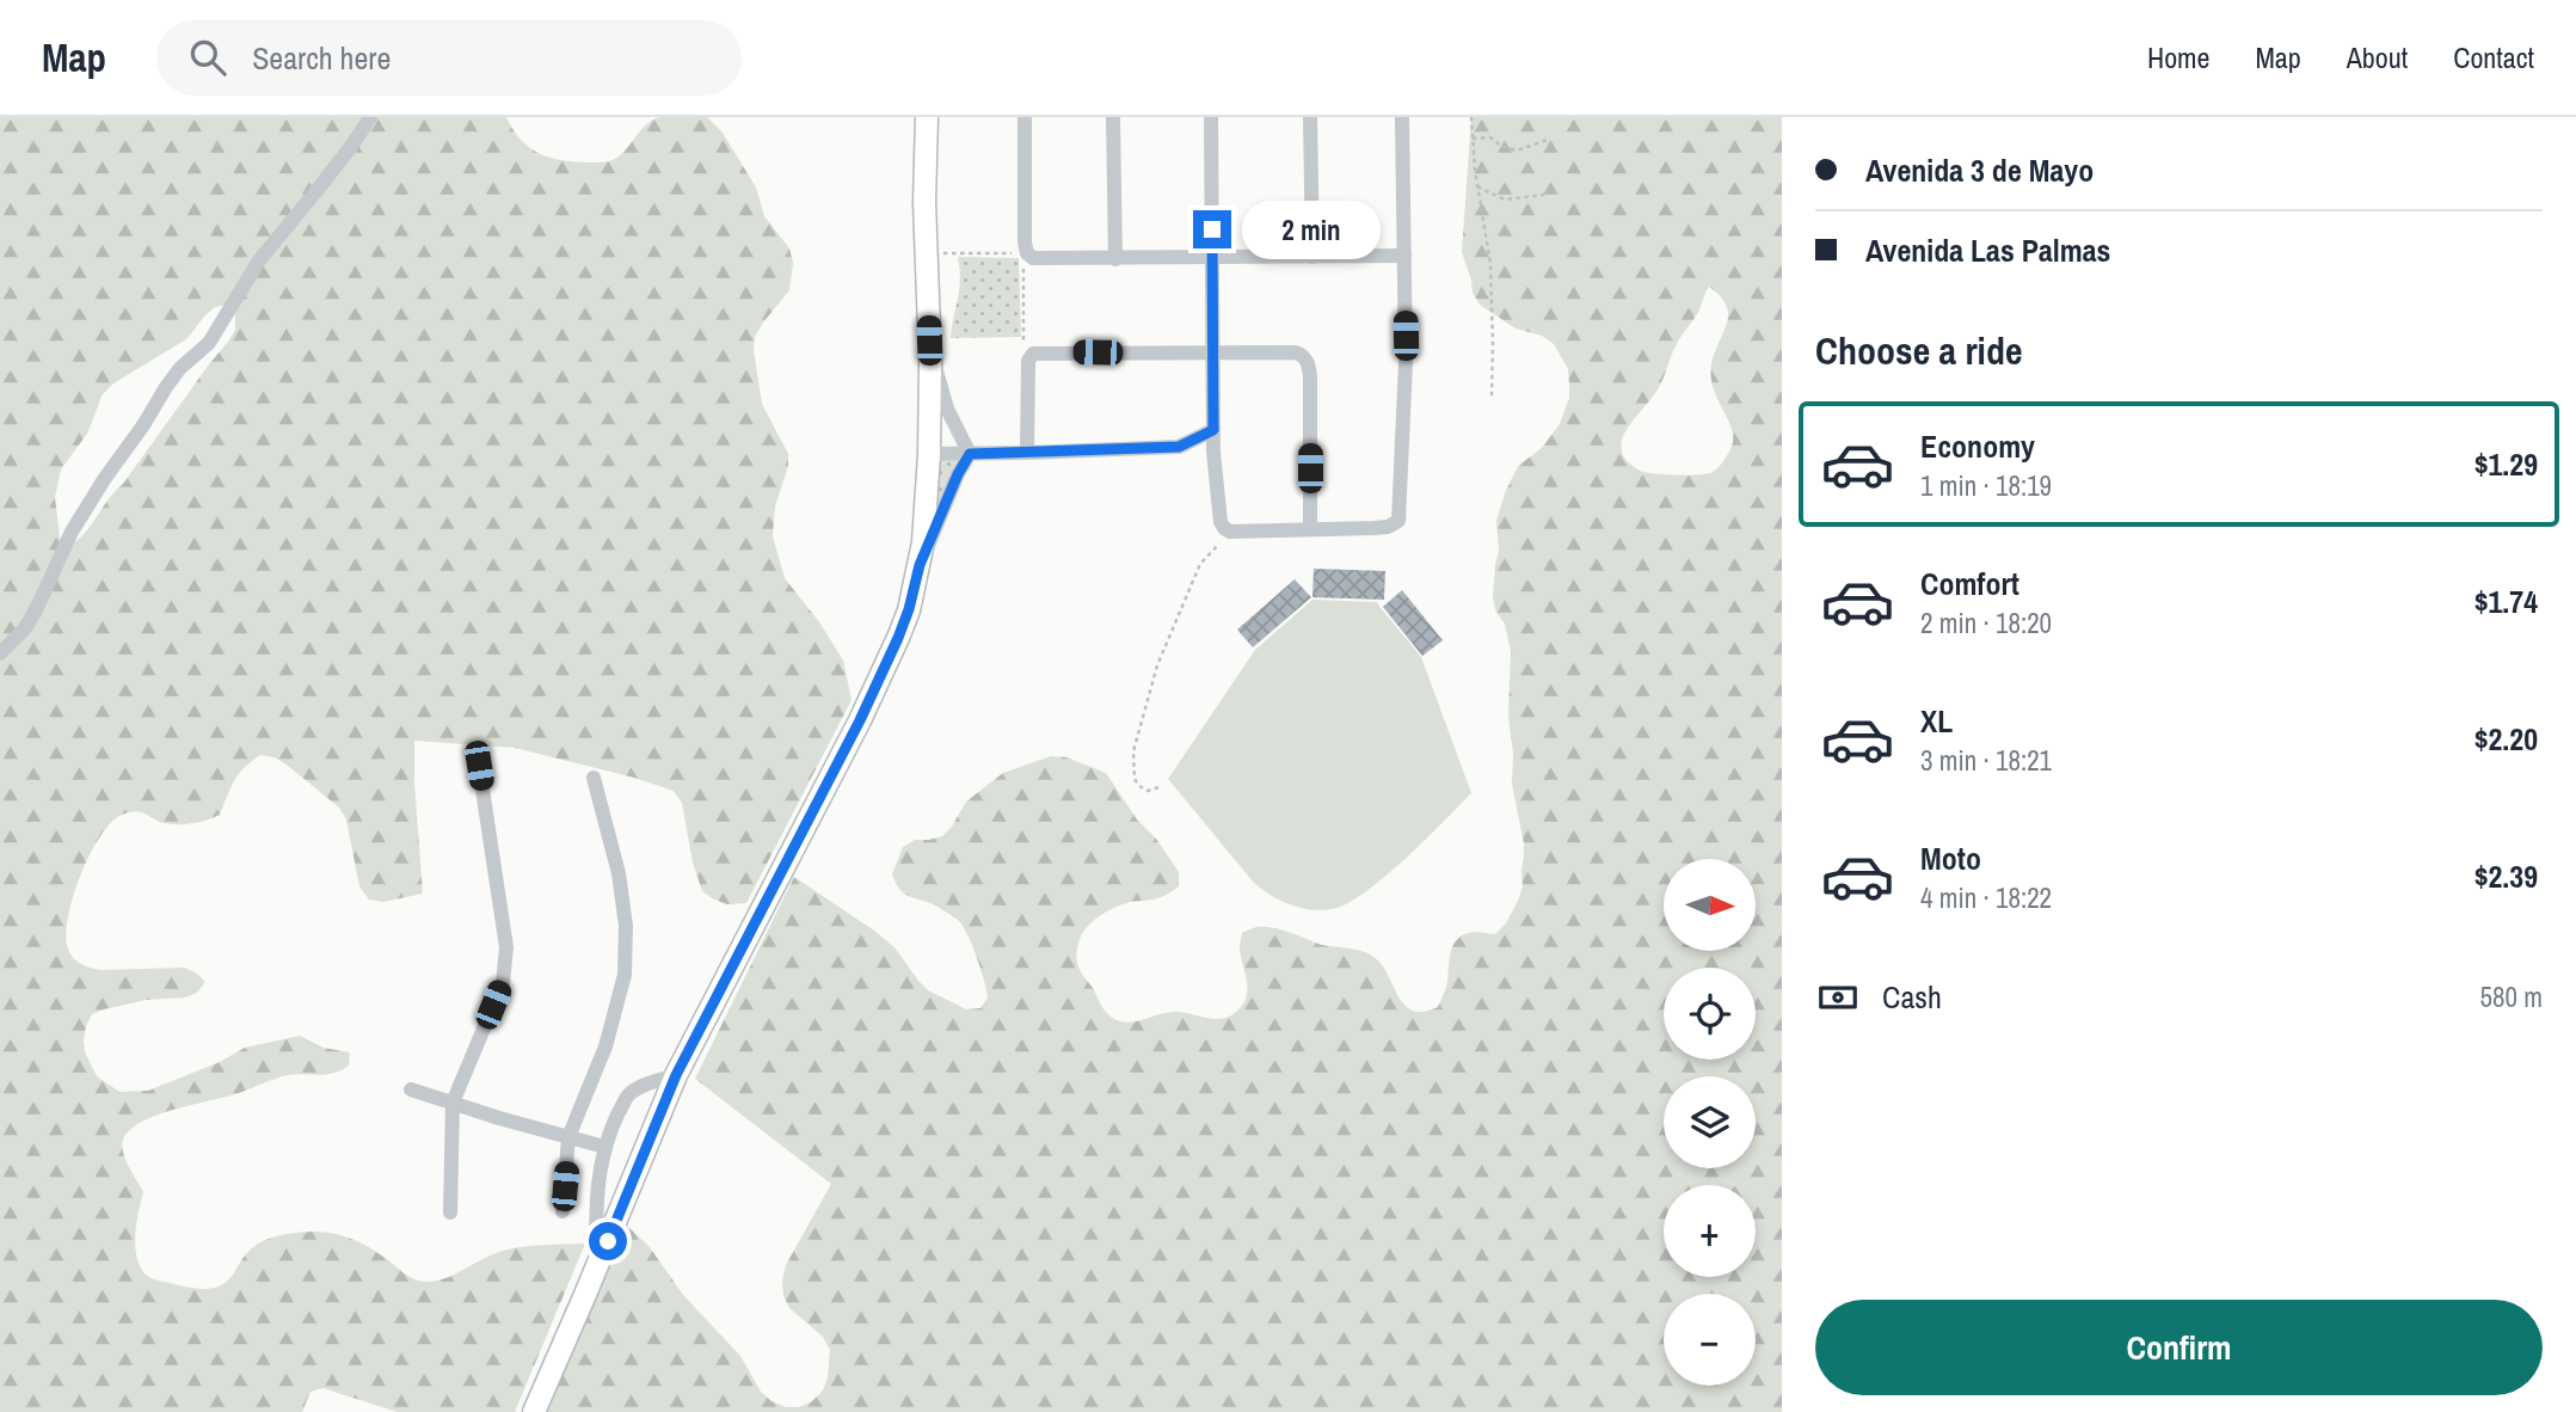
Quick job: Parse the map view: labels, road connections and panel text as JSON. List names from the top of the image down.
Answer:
{
  "north": "right",
  "page": {
    "header": "Map",
    "search": "Search here",
    "nav": [
      "Home",
      "Map",
      "About",
      "Contact"
    ],
    "banner": ["Avenida 3 de Mayo", "Avenida Las Palmas"],
    "bubble": "2 min",
    "heading": "Choose a ride",
    "list": [
      {
        "name": "Economy",
        "note": "1 min · 18:19",
        "value": "$1.29"
      },
      {
        "name": "Comfort",
        "note": "2 min · 18:20",
        "value": "$1.74"
      },
      {
        "name": "XL",
        "note": "3 min · 18:21",
        "value": "$2.20"
      },
      {
        "name": "Moto",
        "note": "4 min · 18:22",
        "value": "$2.39"
      }
    ],
    "map_buttons": ["+", "−"],
    "pay": ["Cash", "580 m"],
    "buttons": "Confirm"
  }
}
